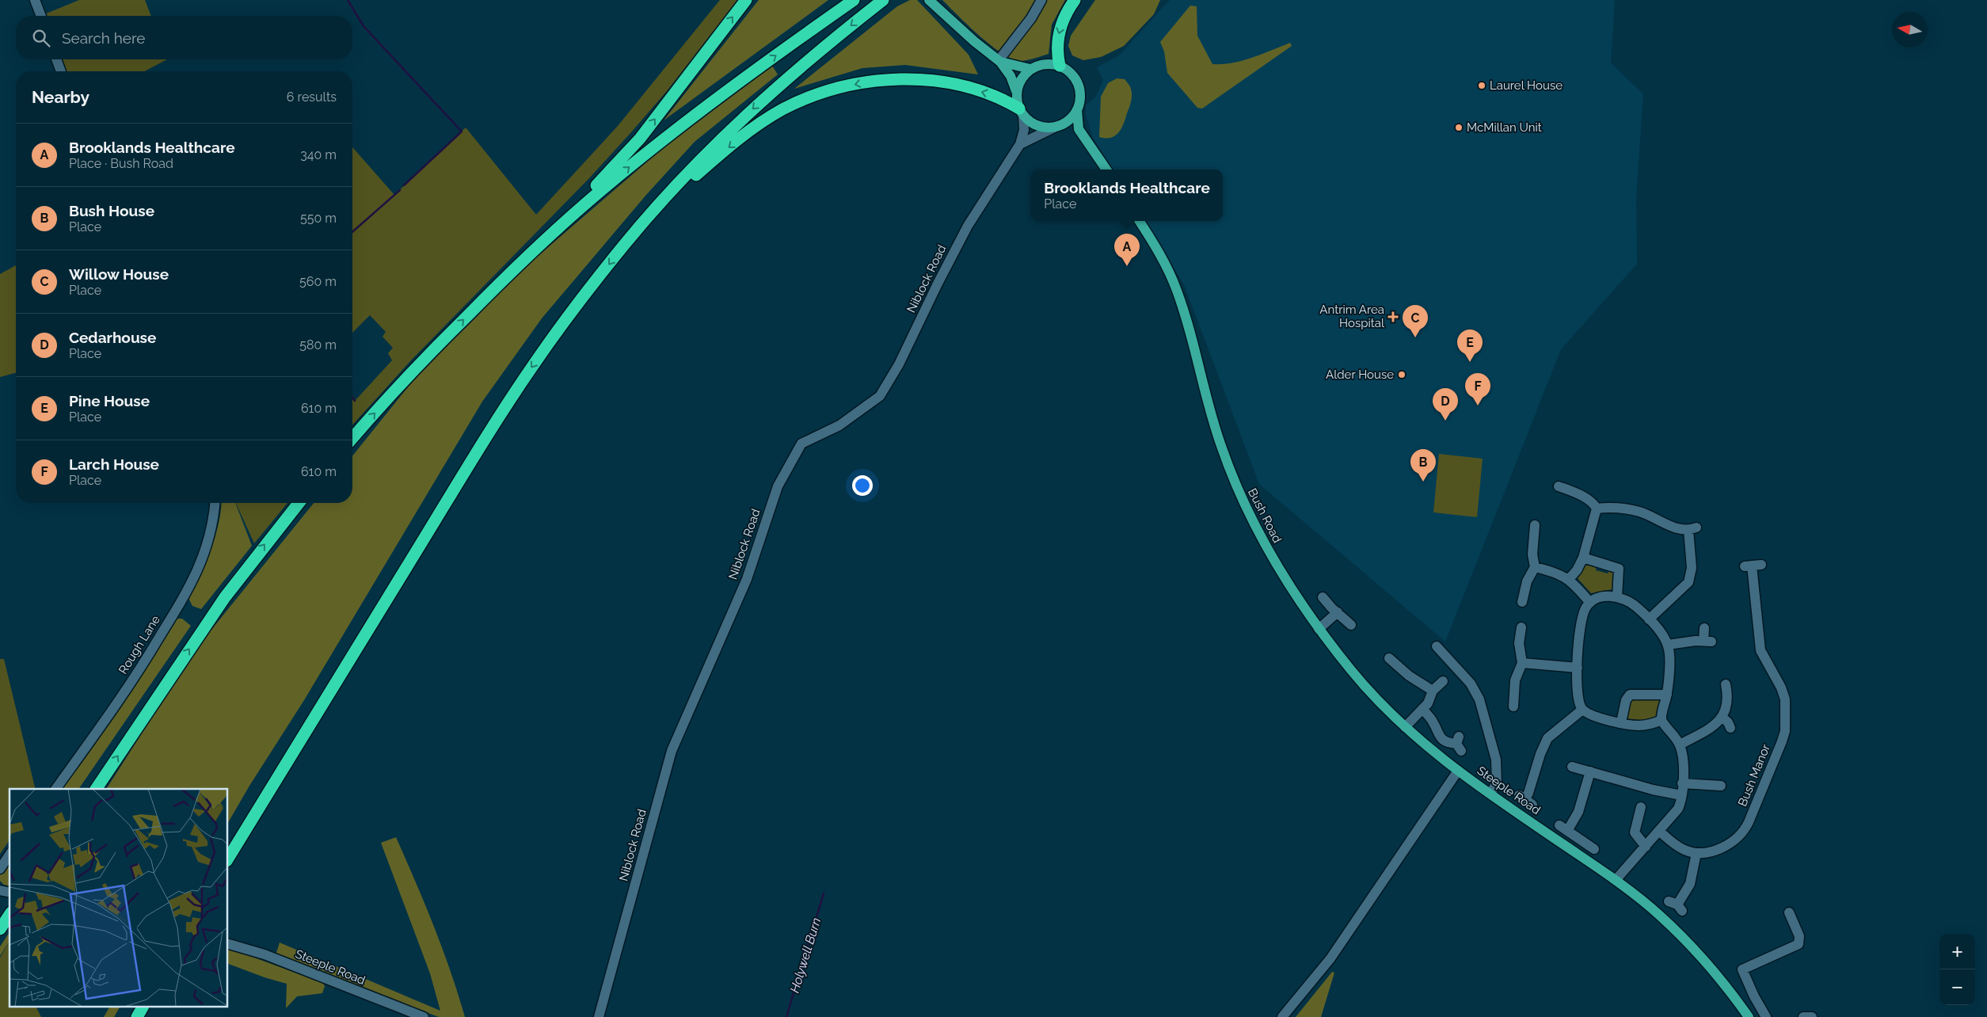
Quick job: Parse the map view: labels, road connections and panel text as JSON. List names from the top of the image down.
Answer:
{
  "streets": {
    "main road": ["Bush Road", "Steeple Road"],
    "street": ["Niblock Road", "Rough Lane", "Bush Manor"]
  },
  "crossings": [
    ["Bush Road", "Steeple Road"]
  ],
  "water": ["Holywell Burn"],
  "places": {
    "other": ["Laurel House", "McMillan Unit", "Alder House"],
    "health": ["Antrim Area Hospital"]
  },
  "north": "left",
  "page": {
    "search": "Search here",
    "heading": ["Nearby", "6 results"],
    "list": [
      {
        "mark": "A",
        "name": "Brooklands Healthcare",
        "note": "Place · Bush Road",
        "value": "340 m"
      },
      {
        "mark": "B",
        "name": "Bush House",
        "note": "Place",
        "value": "550 m"
      },
      {
        "mark": "C",
        "name": "Willow House",
        "note": "Place",
        "value": "560 m"
      },
      {
        "mark": "D",
        "name": "Cedarhouse",
        "note": "Place",
        "value": "580 m"
      },
      {
        "mark": "E",
        "name": "Pine House",
        "note": "Place",
        "value": "610 m"
      },
      {
        "mark": "F",
        "name": "Larch House",
        "note": "Place",
        "value": "610 m"
      }
    ],
    "popup": ["Brooklands Healthcare", "Place"],
    "pins": [
      "A",
      "C",
      "E",
      "F",
      "D",
      "B"
    ],
    "map_buttons": ["+", "−"]
  }
}
